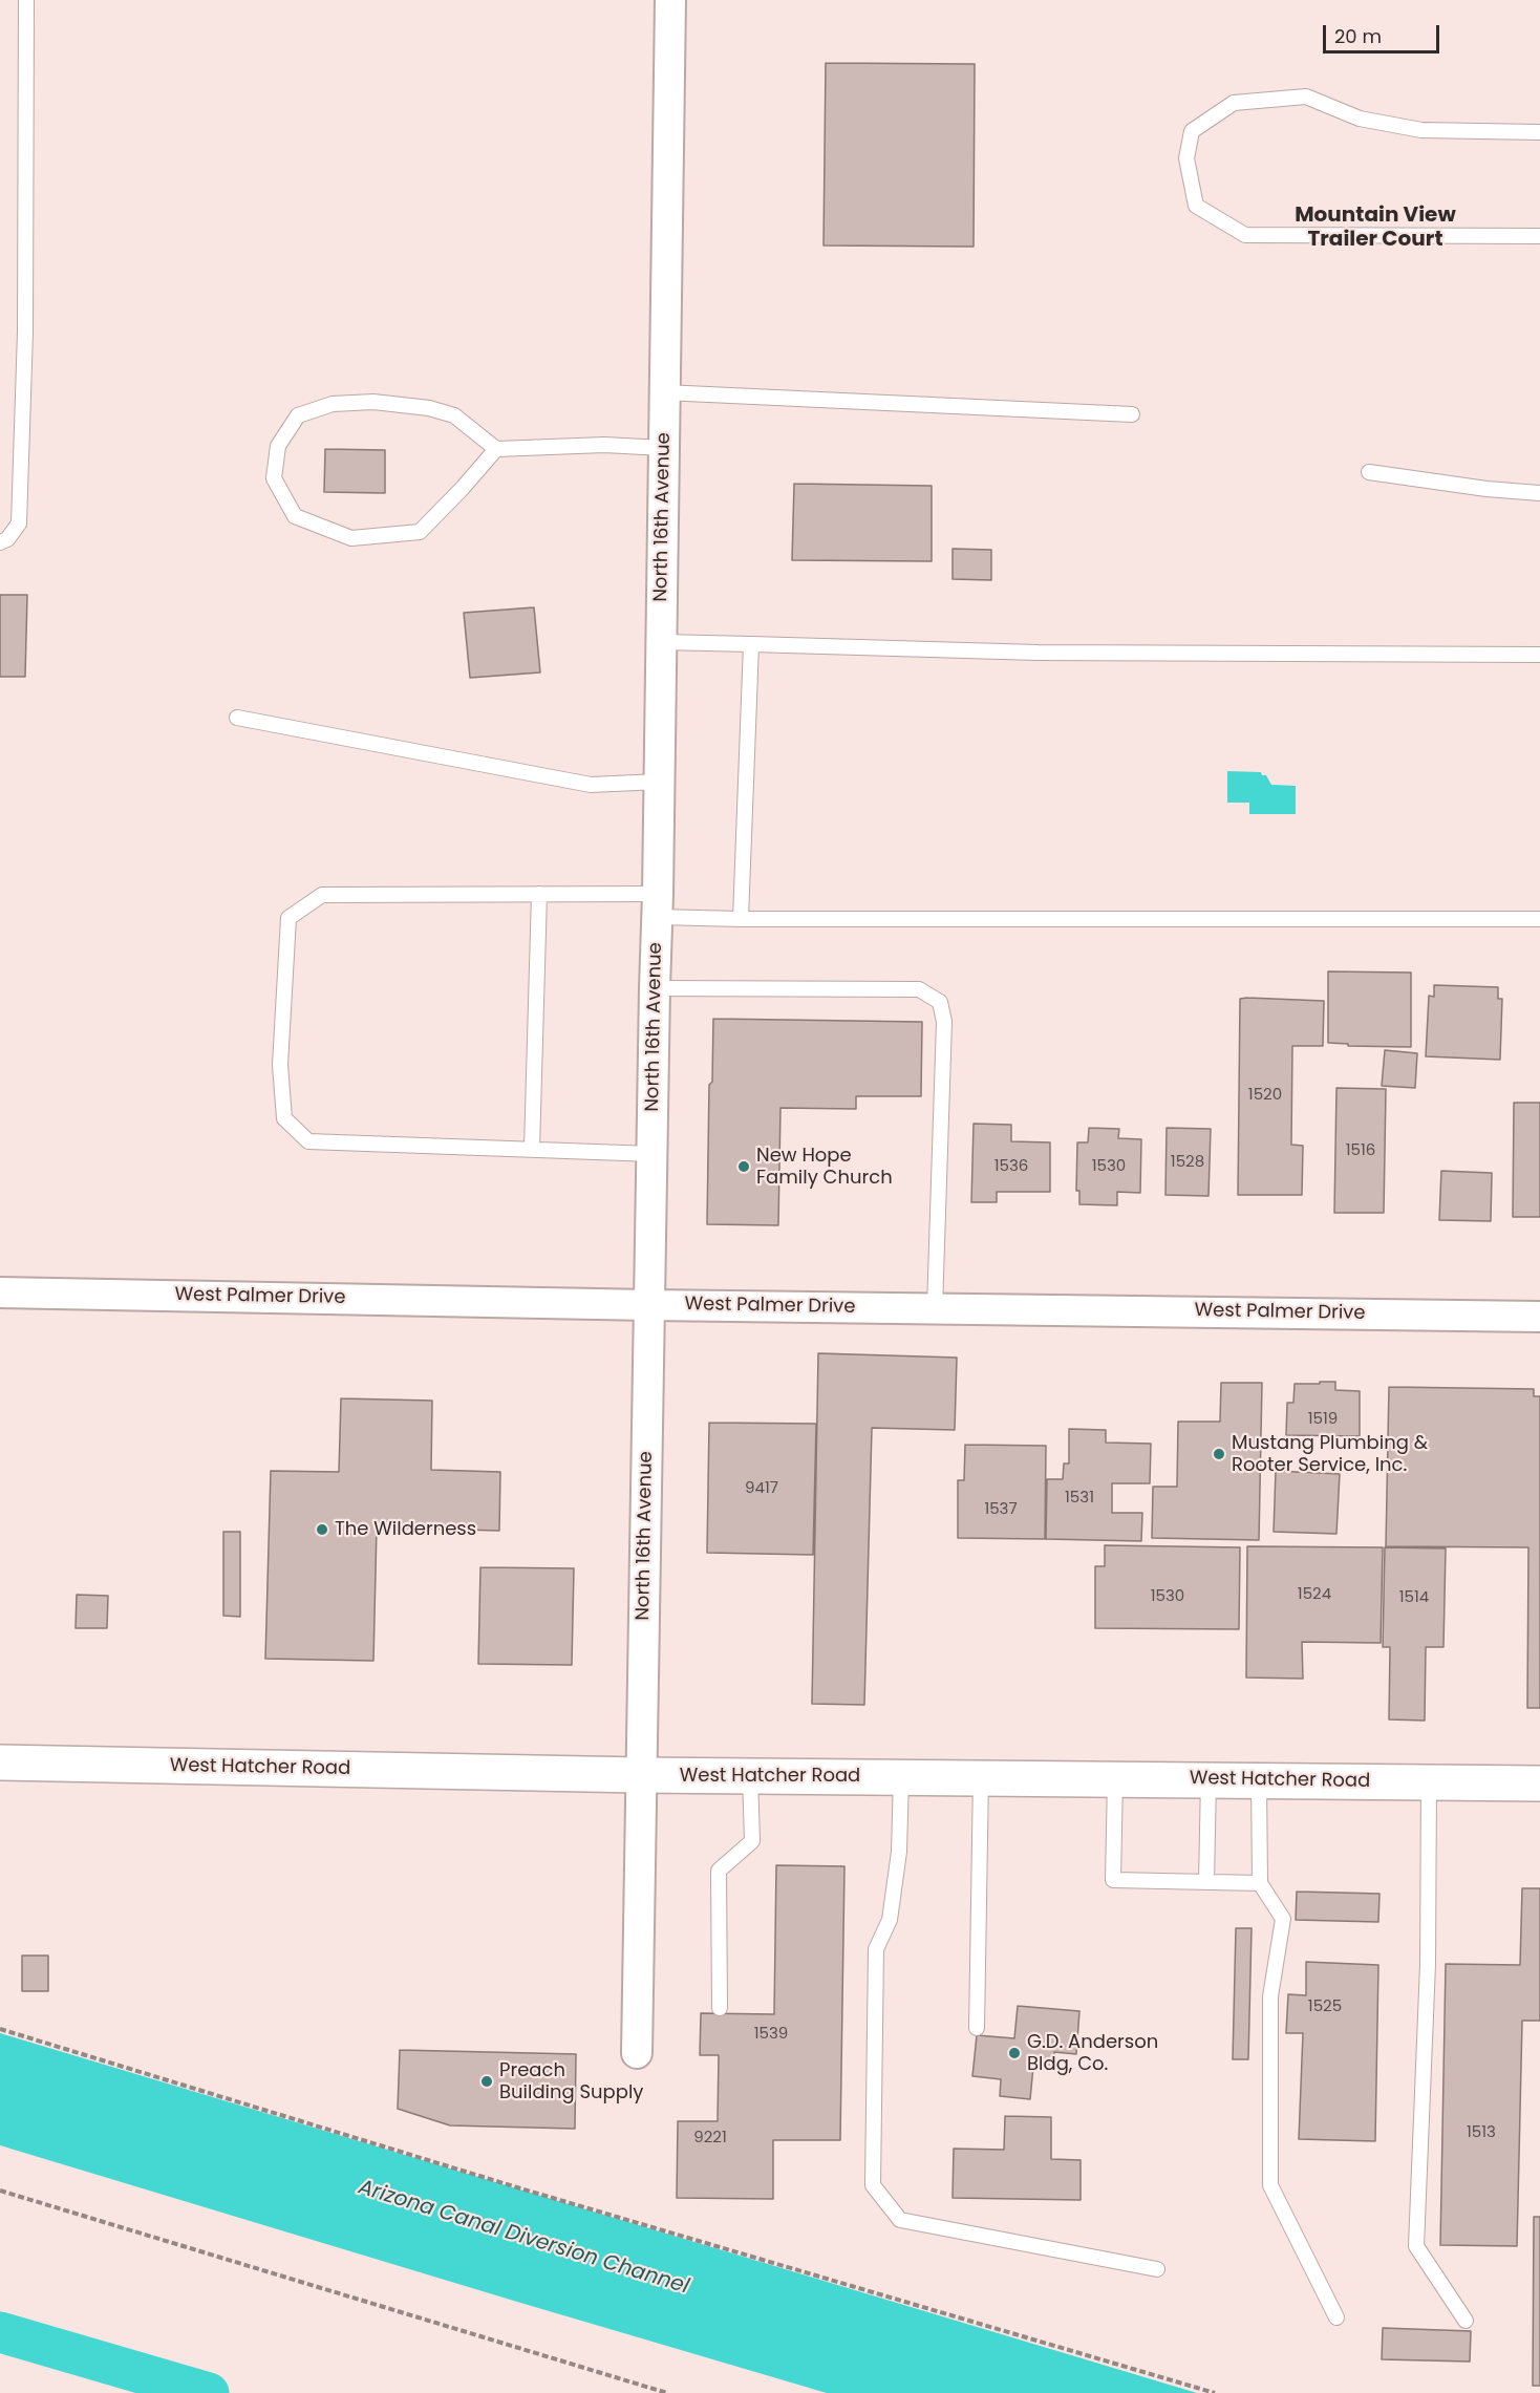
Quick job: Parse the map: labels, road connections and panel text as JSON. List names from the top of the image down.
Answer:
{
  "streets": {
    "street": ["North 16th Avenue", "West Palmer Drive", "West Hatcher Road"]
  },
  "crossings": [
    ["North 16th Avenue", "West Palmer Drive"],
    ["North 16th Avenue", "West Hatcher Road"]
  ],
  "districts": ["Mountain View Trailer Court"],
  "water": ["Arizona Canal Diversion Channel"],
  "places": [
    "New Hope Family Church",
    "Mustang Plumbing & Rooter Service, Inc.",
    "The Wilderness",
    "G.D. Anderson Bldg, Co.",
    "Preach Building Supply"
  ],
  "house_numbers": [
    "1520",
    "1516",
    "1528",
    "1536",
    "1530",
    "1519",
    "9417",
    "1531",
    "1537",
    "1524",
    "1530",
    "1514",
    "1525",
    "1539",
    "1513",
    "9221"
  ],
  "scale_bar": "20 m"
}
